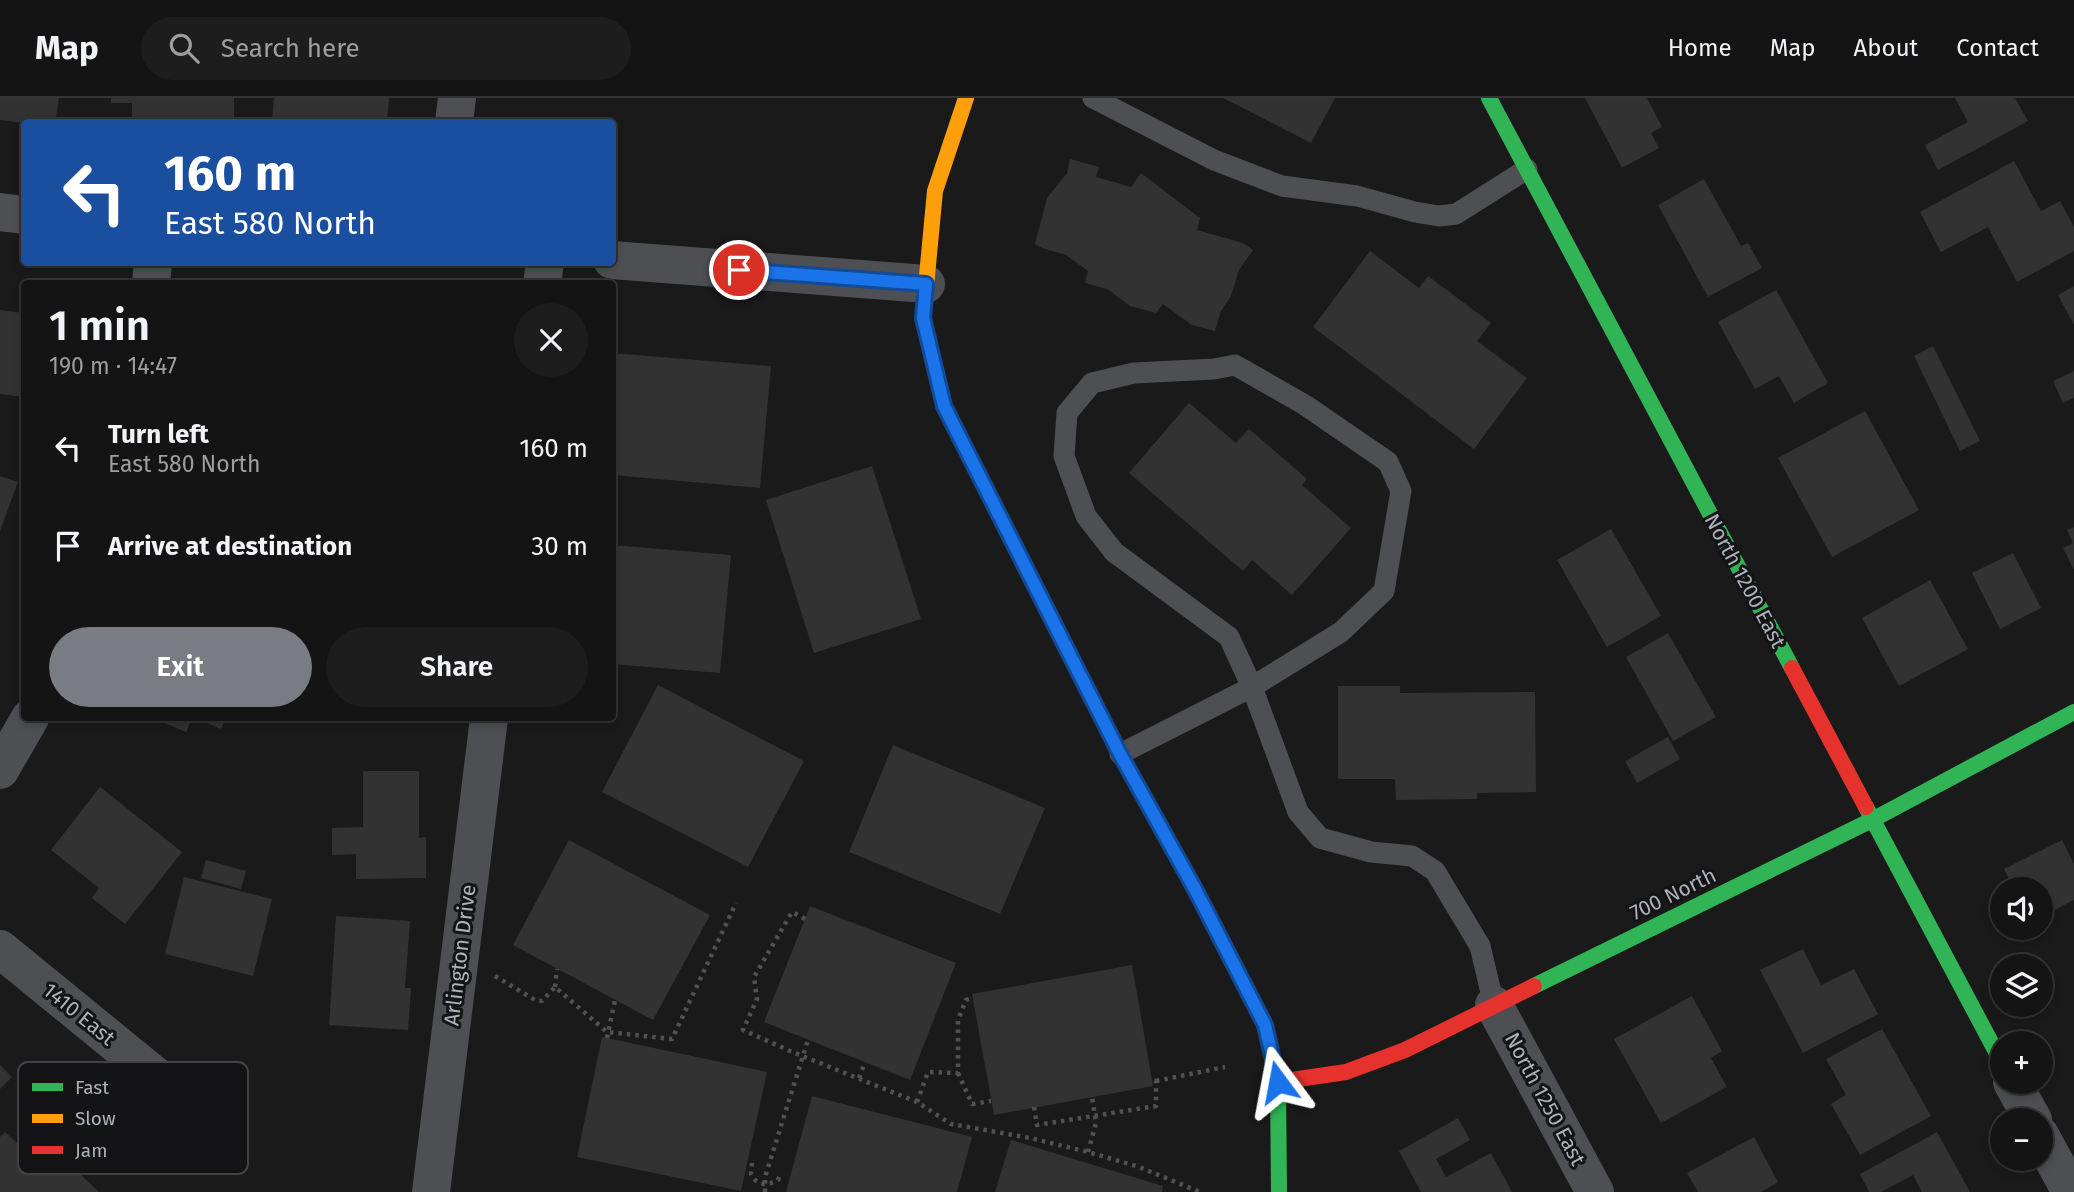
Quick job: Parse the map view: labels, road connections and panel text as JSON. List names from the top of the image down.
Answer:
{
  "streets": {
    "street": [
      "North 1200 East",
      "700 North",
      "Arlington Drive",
      "1410 East",
      "North 1250 East"
    ]
  },
  "crossings": [
    ["North 1200 East", "700 North"],
    ["700 North", "North 1250 East"]
  ],
  "legend": ["Fast", "Slow", "Jam"],
  "page": {
    "header": "Map",
    "search": "Search here",
    "nav": [
      "Home",
      "Map",
      "About",
      "Contact"
    ],
    "turn": ["160 m", "East 580 North"],
    "heading": ["1 min", "190 m · 14:47"],
    "list": [
      {
        "name": "Turn left",
        "note": "East 580 North",
        "value": "160 m"
      },
      {
        "name": "Arrive at destination",
        "value": "30 m"
      }
    ],
    "buttons": ["Exit", "Share"],
    "map_buttons": ["+", "−"]
  }
}
